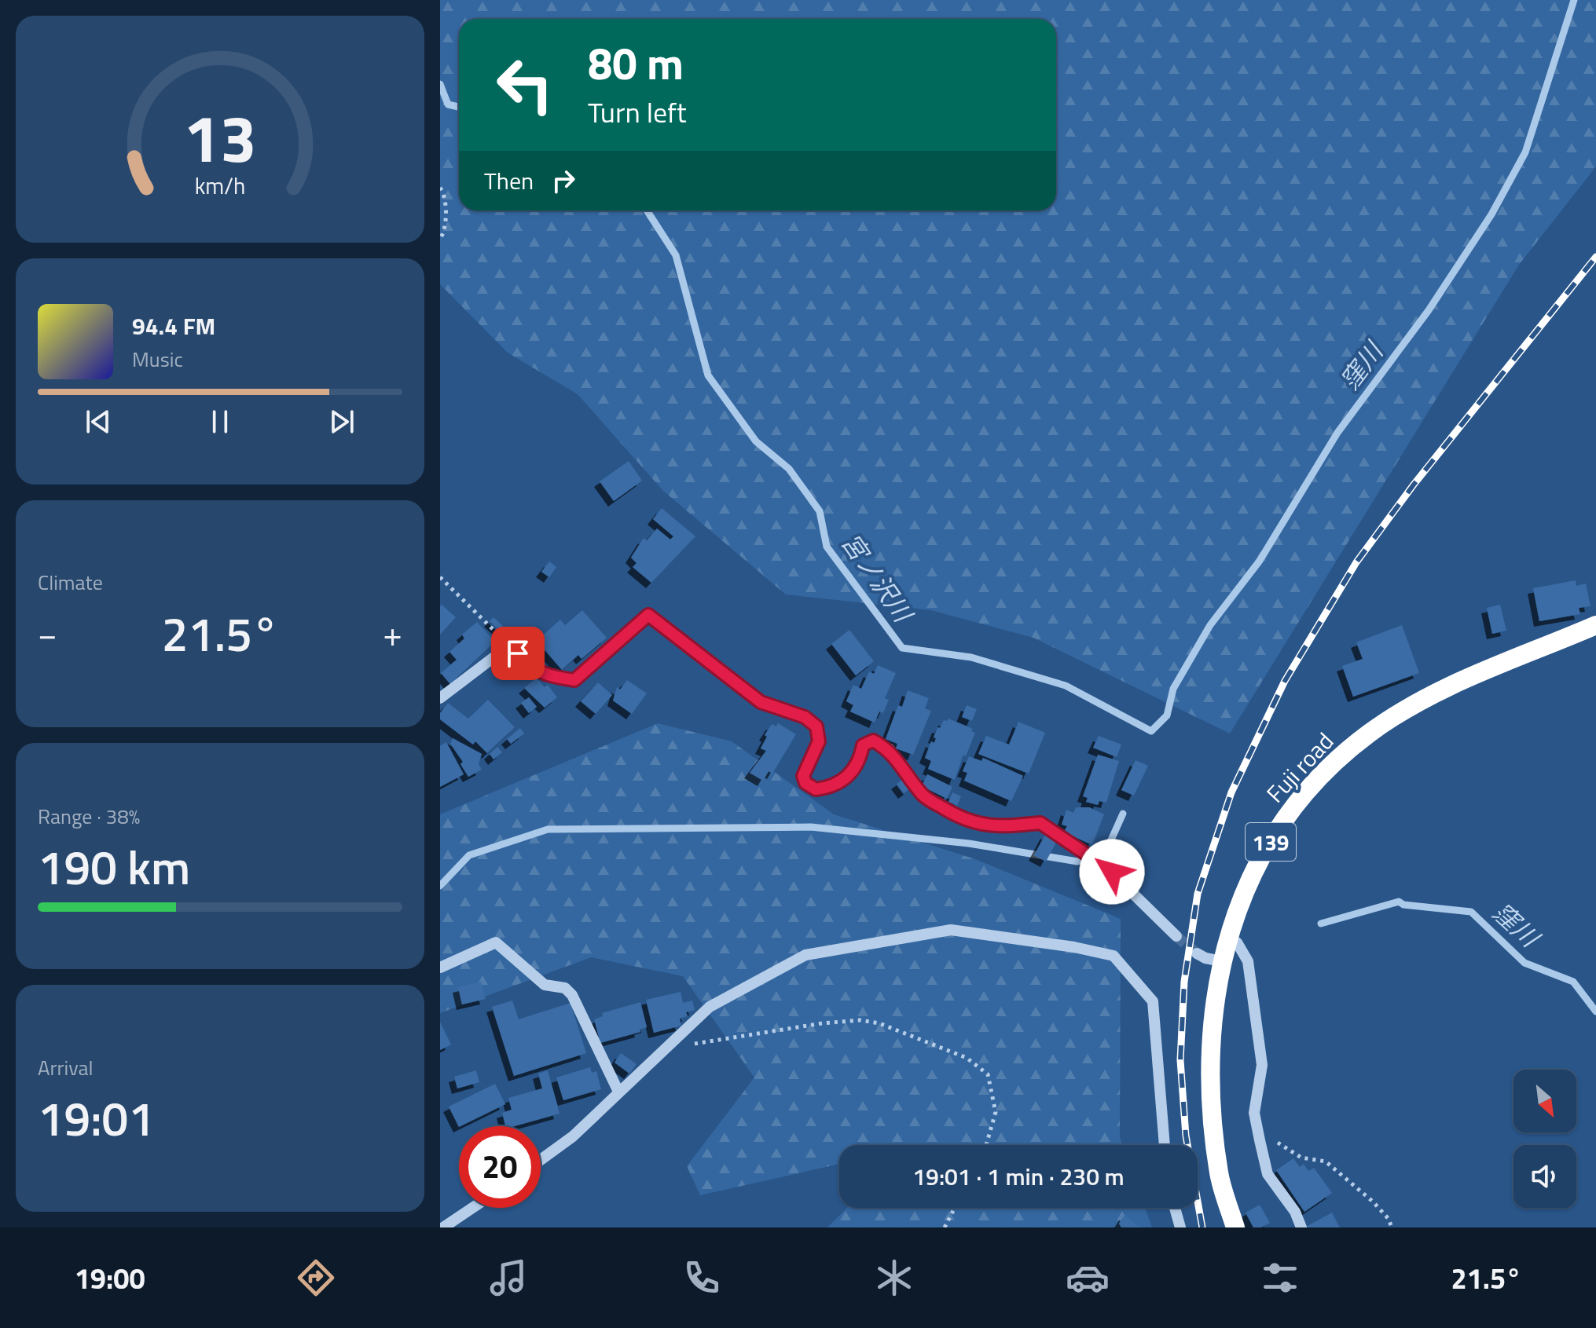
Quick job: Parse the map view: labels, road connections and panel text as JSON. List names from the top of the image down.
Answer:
{
  "streets": {
    "highway": ["Fuji road", "139"]
  },
  "water": ["窪川", "宮ノ沢川"],
  "north": "bottom right",
  "page": {
    "turn": ["80 m", "Turn left"],
    "then": "Then",
    "song": ["94.4 FM", "Music"],
    "tile": [
      "Climate",
      ["Range · 38%", "190 km"],
      ["Arrival", "19:01"]
    ],
    "heat": ["−", "21.5°", "+"],
    "limit": "20",
    "trip": "19:01 · 1 min · 230 m",
    "tabs": ["19:00", "21.5°"],
    "gauge": ["13", "km/h"]
  }
}
